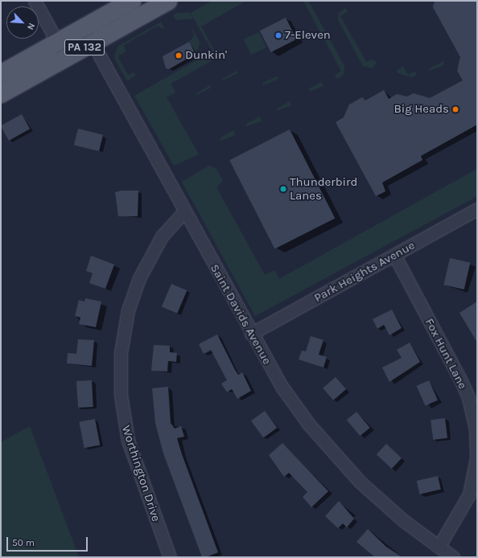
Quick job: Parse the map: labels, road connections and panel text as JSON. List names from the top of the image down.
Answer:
{
  "streets": {
    "main road": ["PA 132"],
    "street": [
      "Park Heights Avenue",
      "Saint Davids Avenue",
      "Fox Hunt Lane",
      "Worthington Drive"
    ]
  },
  "crossings": [
    ["PA 132", "Saint Davids Avenue"],
    ["Park Heights Avenue", "Saint Davids Avenue"],
    ["Park Heights Avenue", "Fox Hunt Lane"],
    ["Saint Davids Avenue", "Fox Hunt Lane"],
    ["Saint Davids Avenue", "Worthington Drive"]
  ],
  "places": [
    "7-Eleven",
    "Dunkin'",
    "Big Heads",
    "Thunderbird Lanes"
  ],
  "scale_bar": "50 m",
  "north": "bottom right"
}
